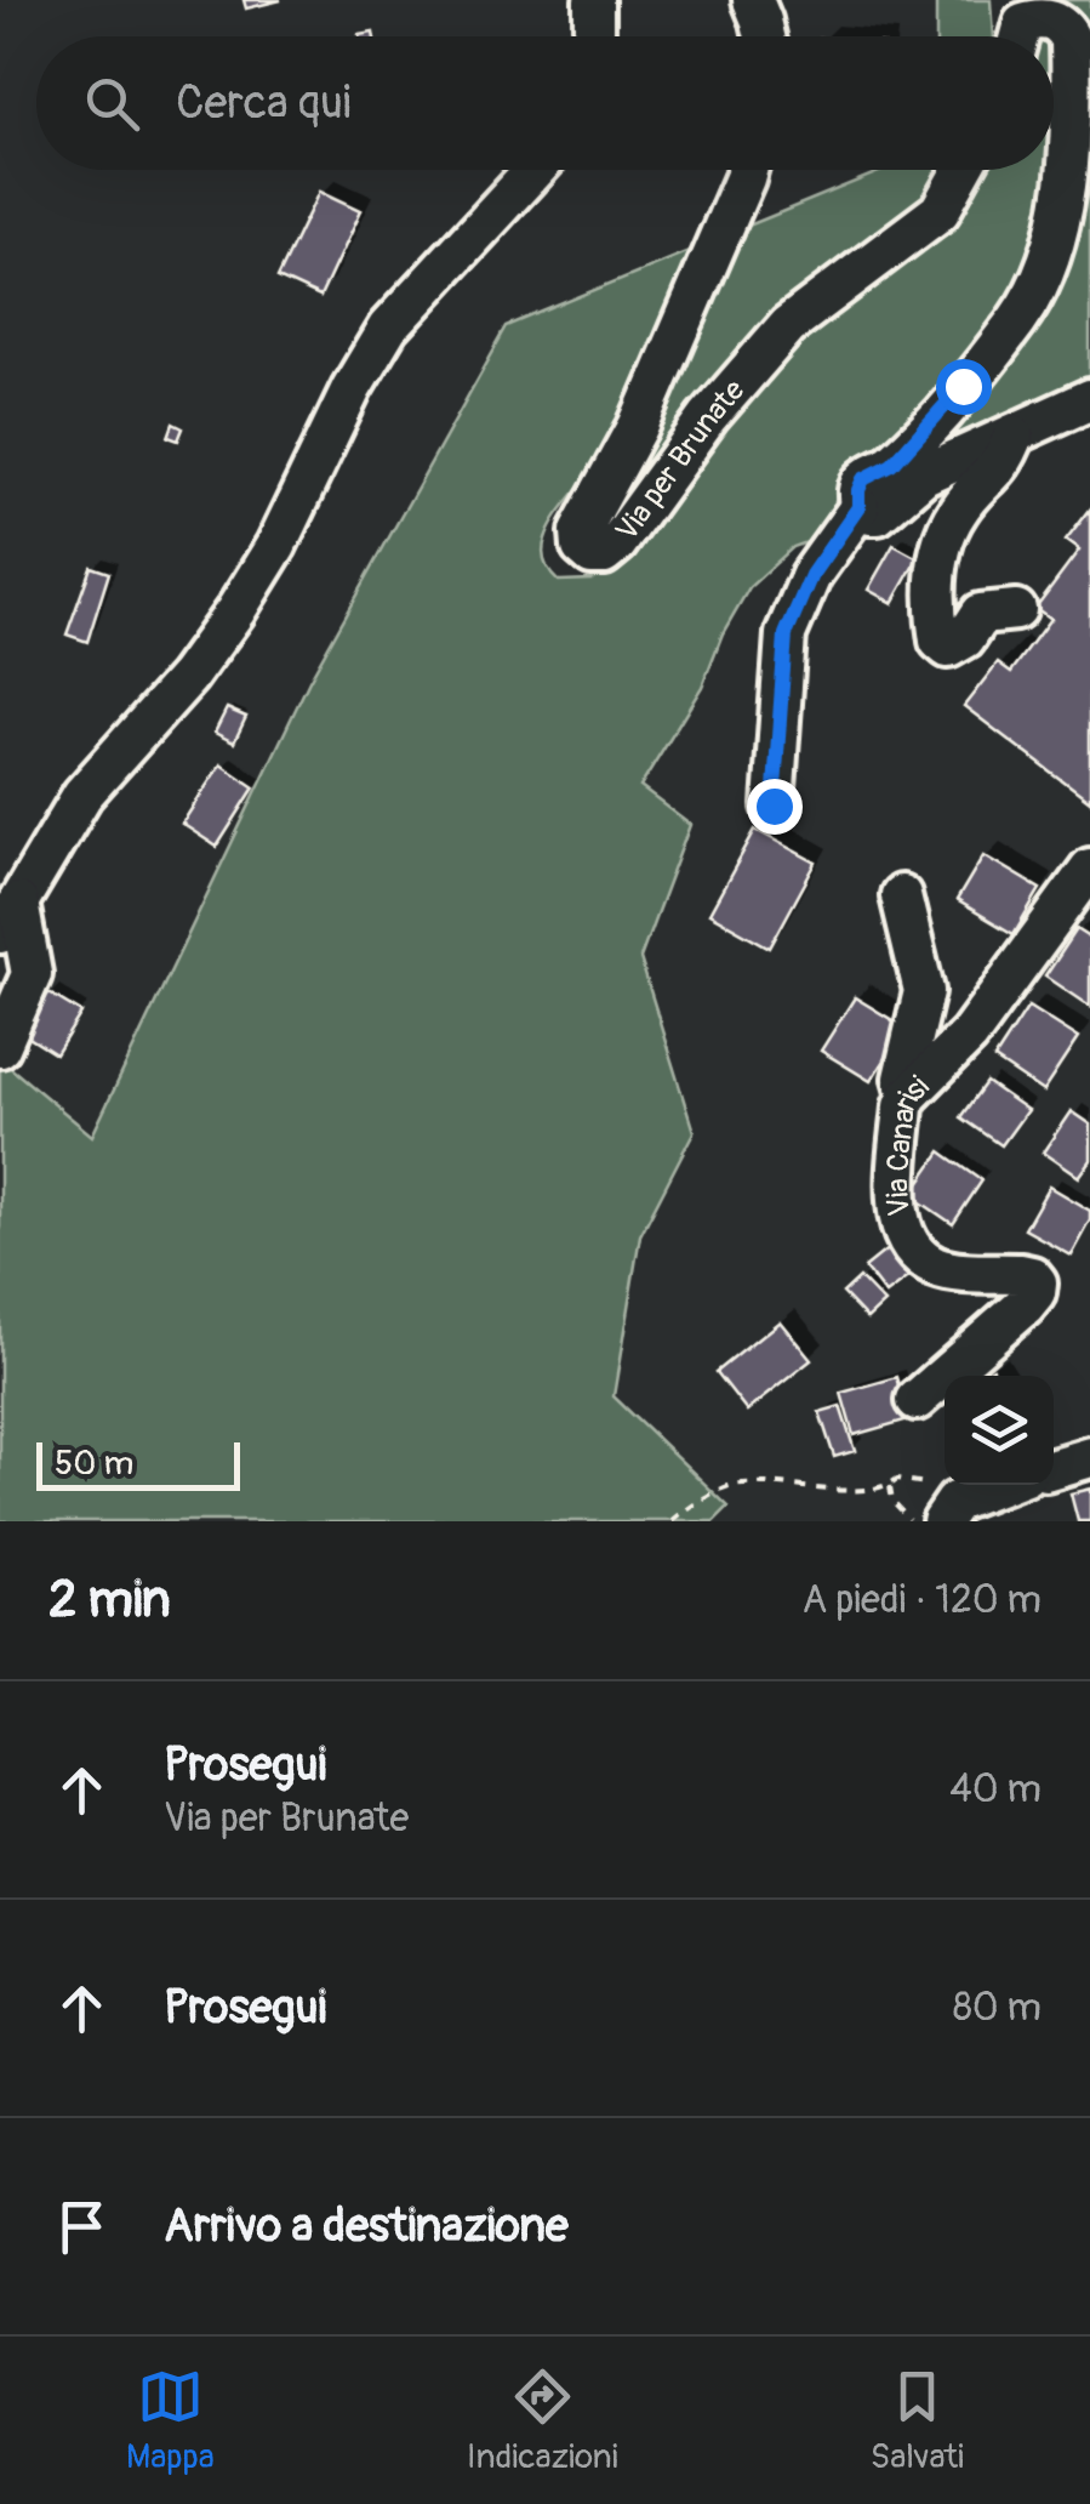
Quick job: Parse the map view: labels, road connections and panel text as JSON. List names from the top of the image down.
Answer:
{
  "streets": {
    "street": ["Via per Brunate", "Via Canarisi"]
  },
  "scale_bar": "50 m",
  "page": {
    "search": "Cerca qui",
    "scale": "50 m",
    "heading": ["2 min", "A piedi · 120 m"],
    "list": [
      ["Prosegui", "Via per Brunate", "40 m"],
      ["Prosegui", "80 m"],
      "Arrivo a destinazione"
    ],
    "nav": ["Mappa", "Indicazioni", "Salvati"]
  }
}
